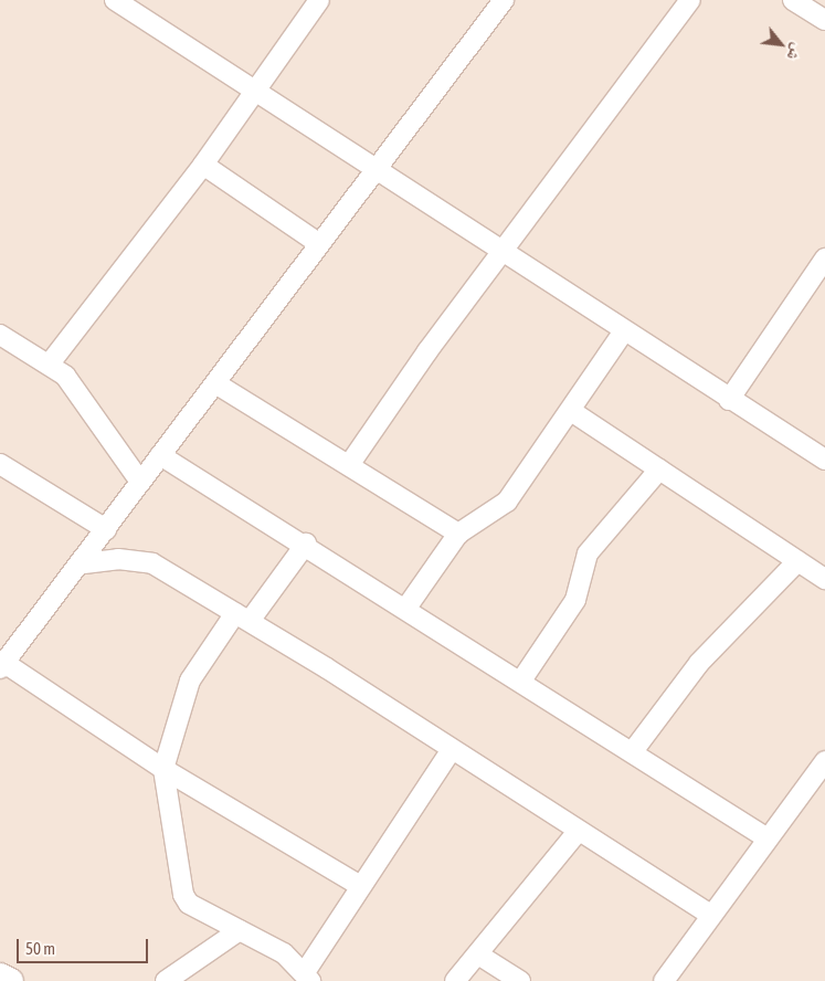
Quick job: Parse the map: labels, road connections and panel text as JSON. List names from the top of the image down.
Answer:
{
  "scale_bar": "50 m",
  "north": "bottom right"
}
